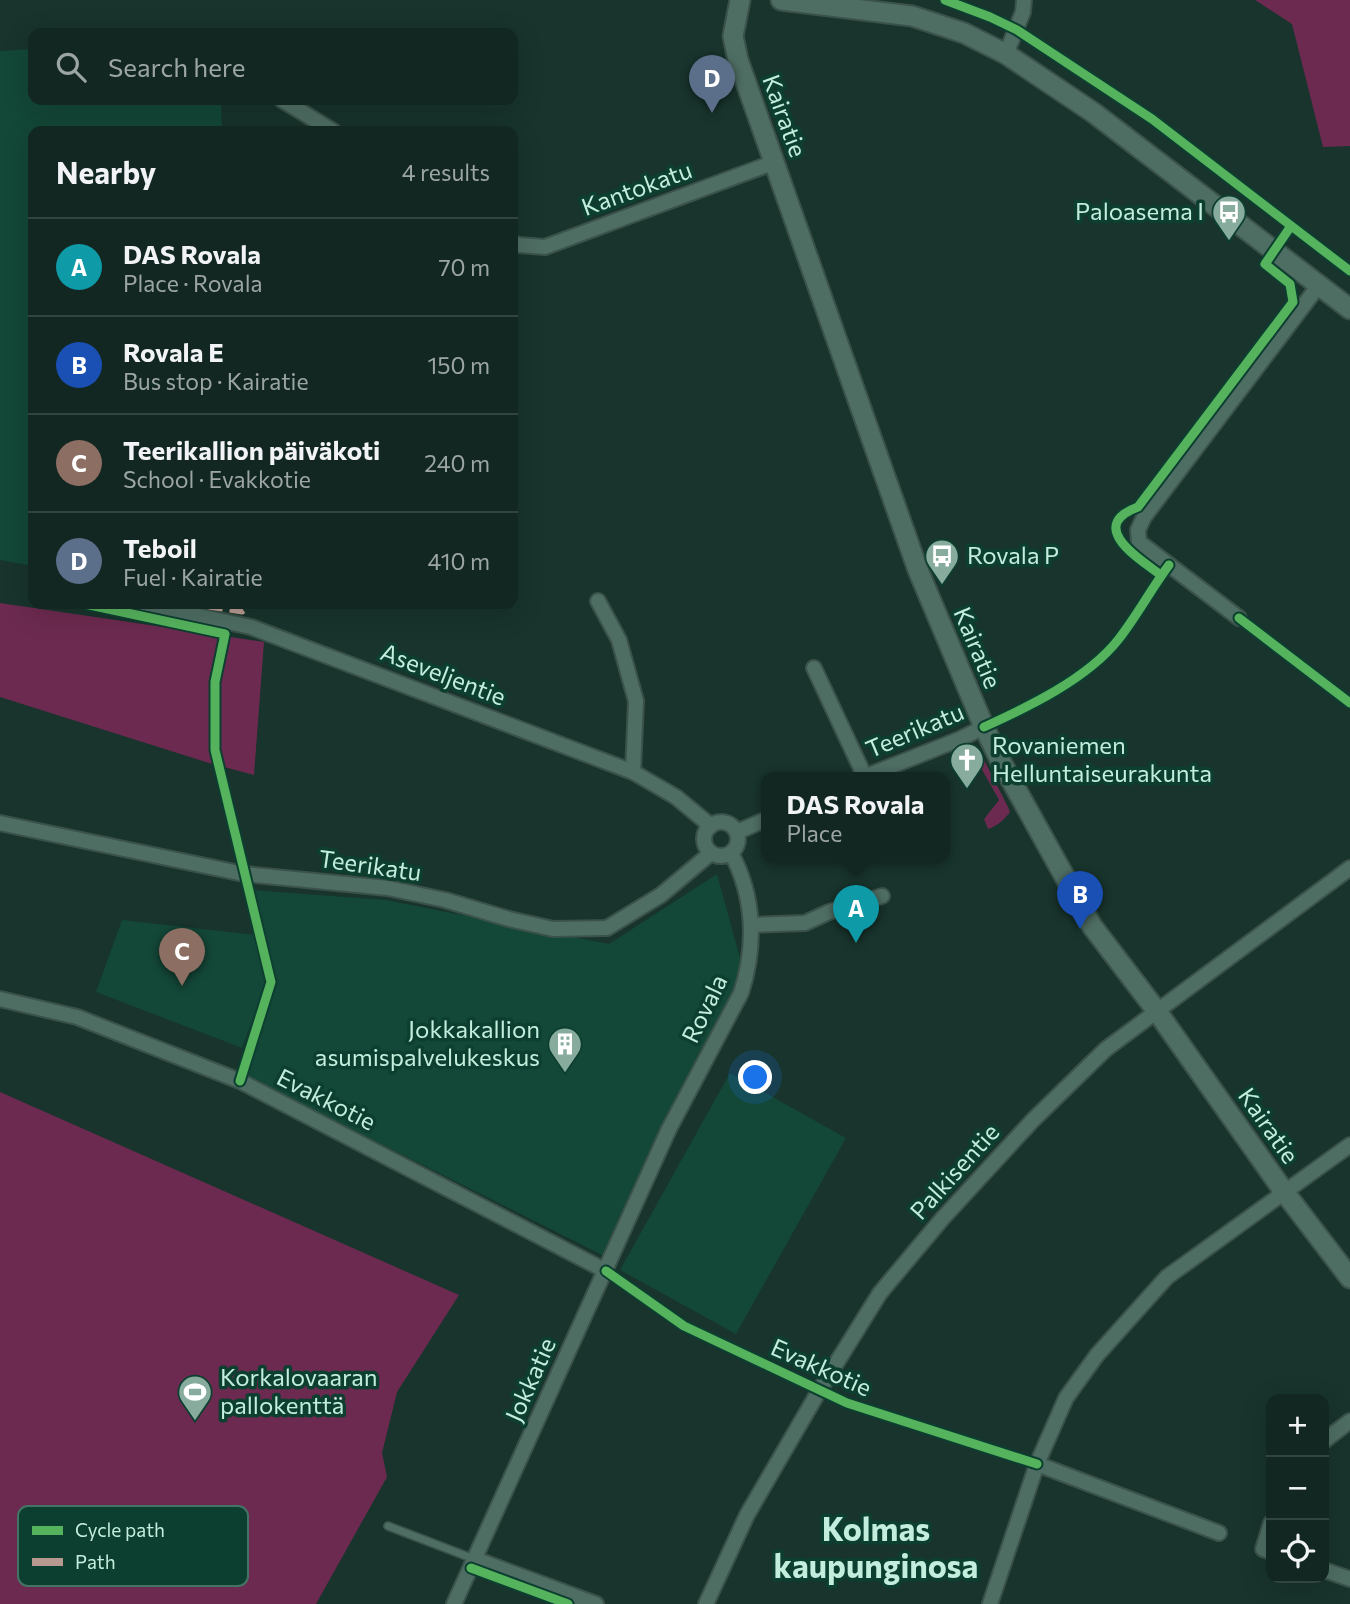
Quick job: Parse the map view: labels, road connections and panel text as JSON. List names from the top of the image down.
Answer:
{
  "streets": {
    "main road": ["Kairatie"],
    "street": [
      "Kantokatu",
      "Aseveljentie",
      "Teerikatu",
      "Rovala",
      "Evakkotie",
      "Palkisentie",
      "Jokkatie"
    ]
  },
  "crossings": [
    ["Kairatie", "Kantokatu"],
    ["Kairatie", "Teerikatu"],
    ["Kairatie", "Palkisentie"],
    ["Aseveljentie", "Teerikatu"],
    ["Aseveljentie", "Rovala"],
    ["Teerikatu", "Rovala"],
    ["Rovala", "Jokkatie"],
    ["Evakkotie", "Jokkatie"]
  ],
  "districts": ["Kolmas kaupunginosa"],
  "places": {
    "bus stop": ["Paloasema I", "Rovala P"],
    "church": ["Rovaniemen Helluntaiseurakunta"],
    "building": ["Jokkakallion asumispalvelukeskus"],
    "sports": ["Korkalovaaran pallokenttä"]
  },
  "legend": ["Cycle path", "Path"],
  "page": {
    "search": "Search here",
    "pins": [
      "D",
      "B",
      "A",
      "C"
    ],
    "heading": ["Nearby", "4 results"],
    "list": [
      {
        "mark": "A",
        "name": "DAS Rovala",
        "note": "Place · Rovala",
        "value": "70 m"
      },
      {
        "mark": "B",
        "name": "Rovala E",
        "note": "Bus stop · Kairatie",
        "value": "150 m"
      },
      {
        "mark": "C",
        "name": "Teerikallion päiväkoti",
        "note": "School · Evakkotie",
        "value": "240 m"
      },
      {
        "mark": "D",
        "name": "Teboil",
        "note": "Fuel · Kairatie",
        "value": "410 m"
      }
    ],
    "popup": ["DAS Rovala", "Place"],
    "map_buttons": ["+", "−"]
  }
}
